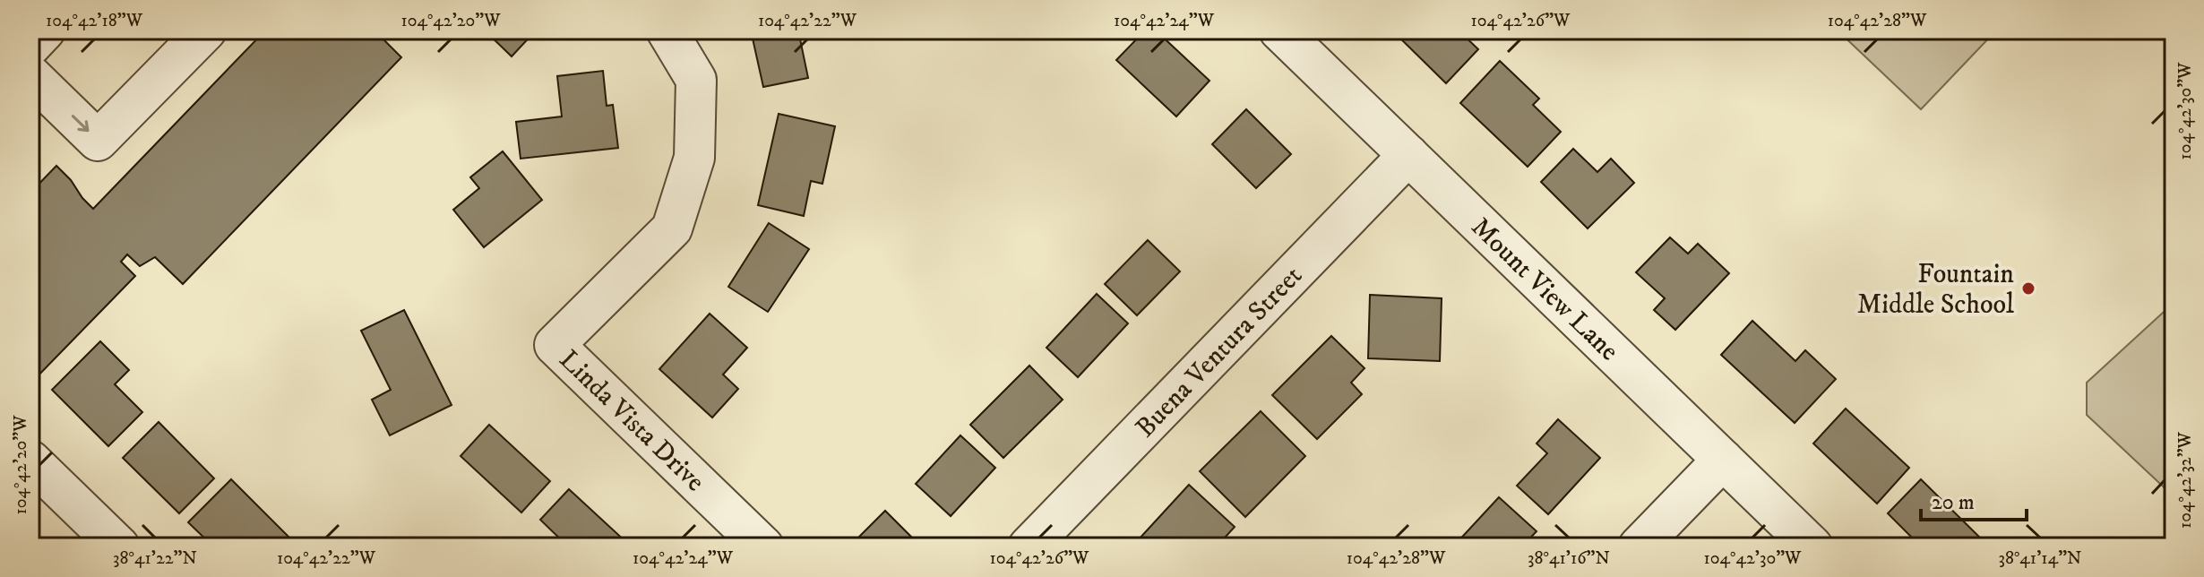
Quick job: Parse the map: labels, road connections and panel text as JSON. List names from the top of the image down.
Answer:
{
  "streets": {
    "street": ["Mount View Lane", "Buena Ventura Street", "Linda Vista Drive"]
  },
  "crossings": [
    ["Mount View Lane", "Buena Ventura Street"]
  ],
  "places": ["Fountain Middle School"],
  "scale_bar": "20 m",
  "coordinates": [
    "104°42'18\"W",
    "104°42'20\"W",
    "104°42'22\"W",
    "104°42'24\"W",
    "104°42'26\"W",
    "104°42'28\"W",
    "104°42'30\"W",
    "104°42'32\"W",
    "38°41'22\"N",
    "38°41'16\"N",
    "38°41'14\"N"
  ]
}
